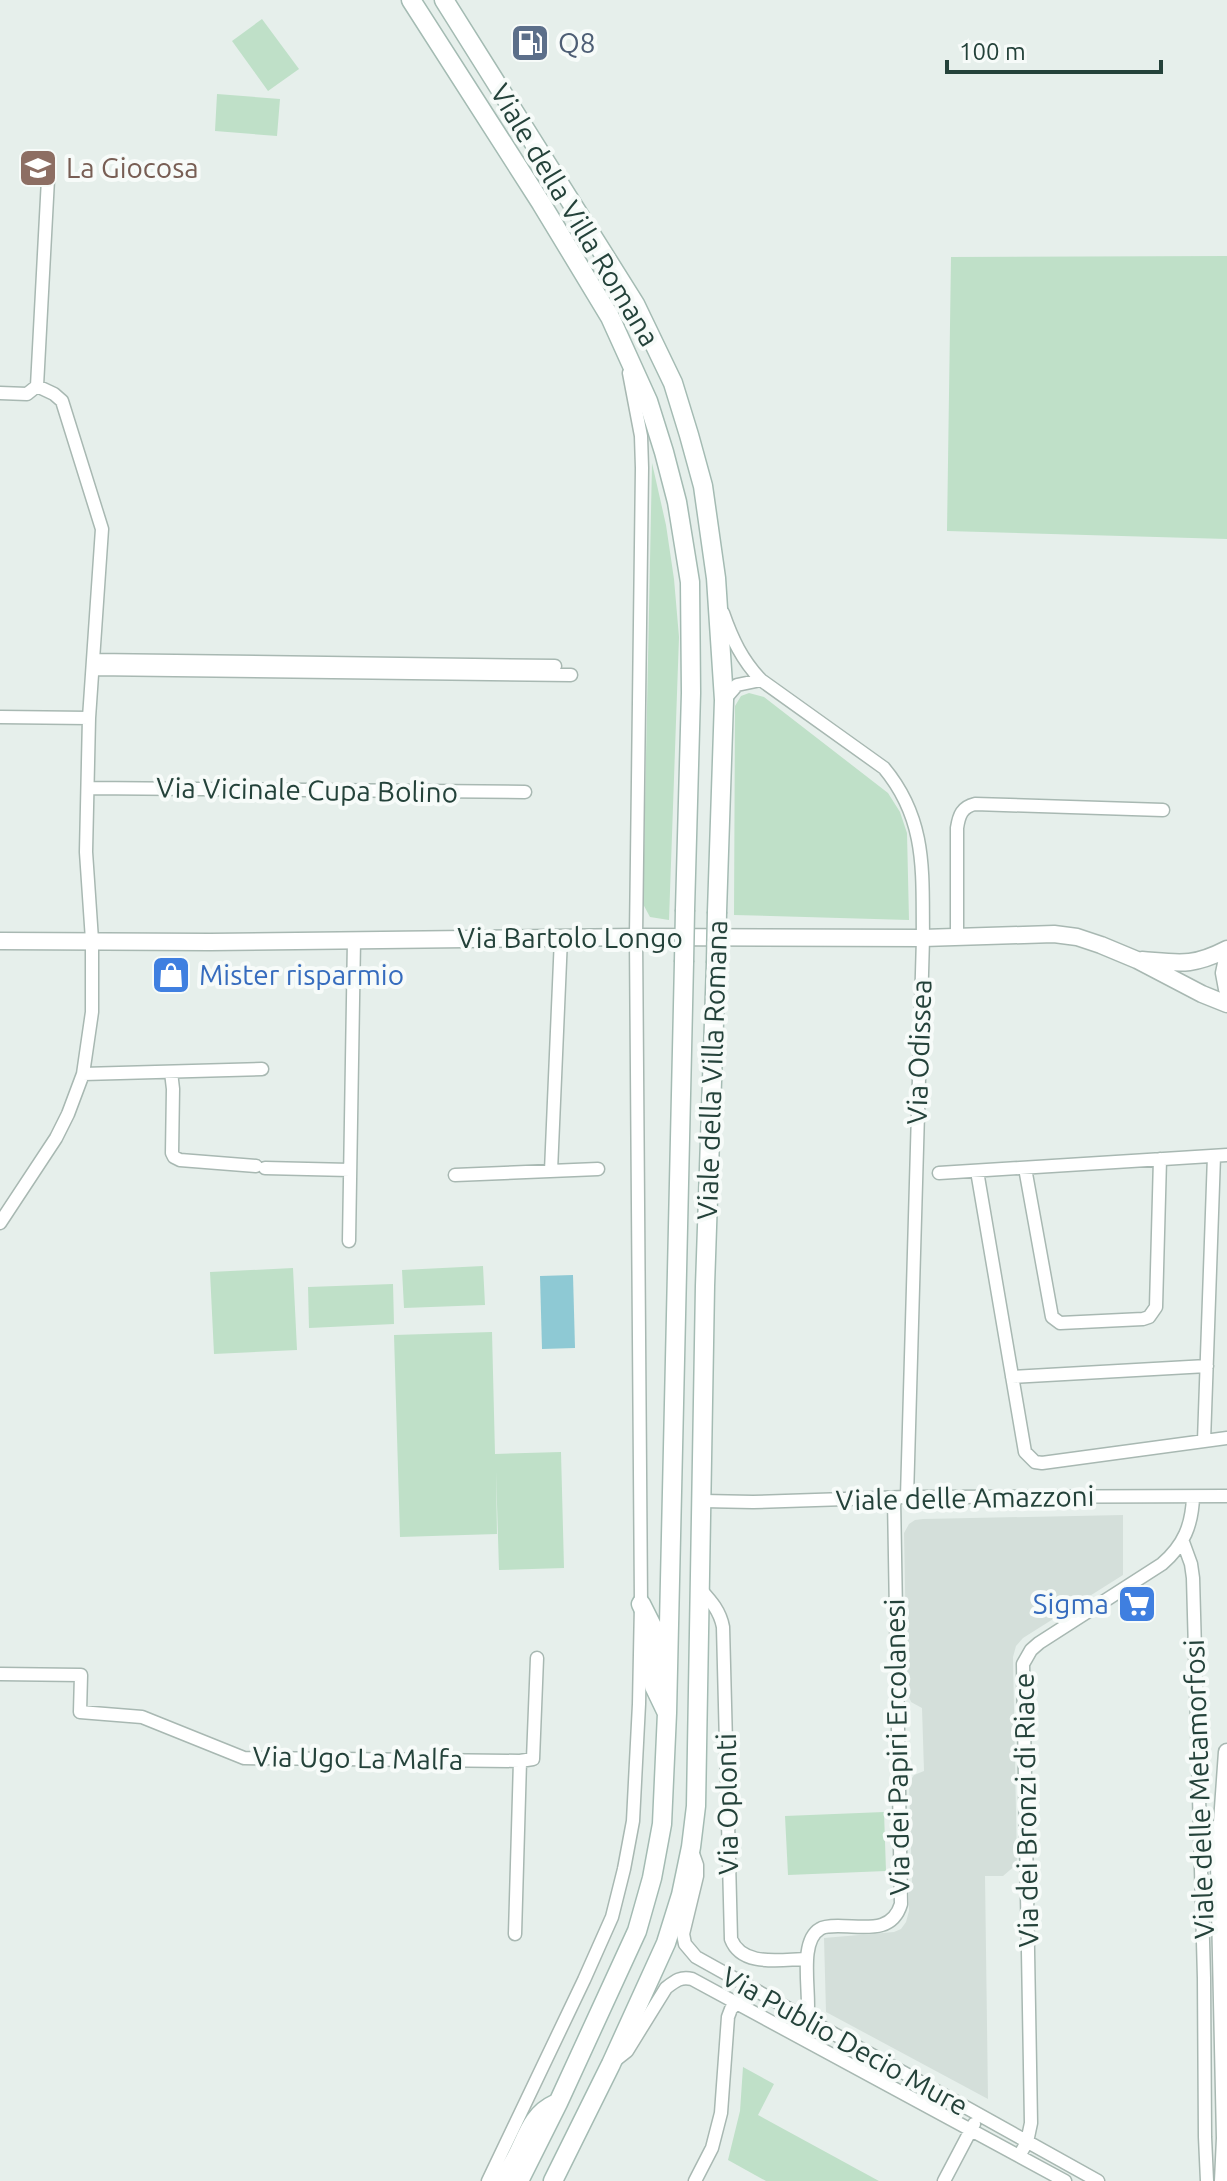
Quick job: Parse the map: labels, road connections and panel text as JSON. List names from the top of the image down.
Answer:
{
  "streets": {
    "main road": ["Viale della Villa Romana"],
    "street": [
      "Via Vicinale Cupa Bolino",
      "Via Bartolo Longo",
      "Via Odissea",
      "Viale delle Amazzoni",
      "Via dei Papiri Ercolanesi",
      "Via Ugo La Malfa",
      "Viale delle Metamorfosi",
      "Via Oplonti",
      "Via dei Bronzi di Riace",
      "Via Publio Decio Mure"
    ]
  },
  "crossings": [
    ["Viale della Villa Romana", "Via Bartolo Longo"],
    ["Viale della Villa Romana", "Via Odissea"],
    ["Viale della Villa Romana", "Viale delle Amazzoni"],
    ["Viale della Villa Romana", "Via Oplonti"],
    ["Viale della Villa Romana", "Via Publio Decio Mure"],
    ["Via Bartolo Longo", "Via Odissea"],
    ["Via Odissea", "Viale delle Amazzoni"],
    ["Viale delle Amazzoni", "Via dei Papiri Ercolanesi"],
    ["Via dei Papiri Ercolanesi", "Via Oplonti"],
    ["Viale delle Metamorfosi", "Via dei Bronzi di Riace"],
    ["Via dei Bronzi di Riace", "Via Publio Decio Mure"]
  ],
  "places": {
    "fuel station": ["Q8"],
    "school or university": ["La Giocosa"],
    "shop": ["Mister risparmio"],
    "supermarket": ["Sigma"]
  },
  "scale_bar": "100 m"
}
